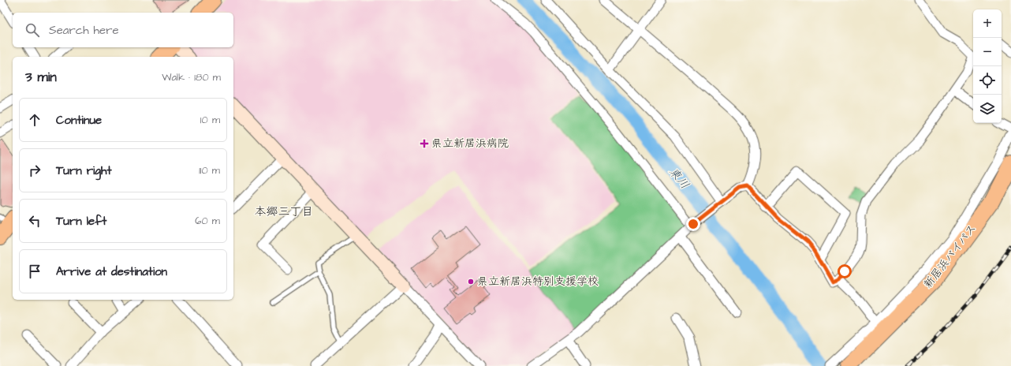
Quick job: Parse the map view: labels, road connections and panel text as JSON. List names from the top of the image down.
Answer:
{
  "streets": {
    "highway": ["新居浜バイパス"]
  },
  "districts": ["本郷三丁目"],
  "water": ["東川"],
  "places": {
    "health": ["県立新居浜病院"],
    "other": ["県立新居浜特別支援学校"]
  },
  "page": {
    "map_buttons": ["+", "−"],
    "search": "Search here",
    "heading": ["3 min", "Walk · 180 m"],
    "list": [
      ["Continue", "10 m"],
      ["Turn right", "110 m"],
      ["Turn left", "60 m"],
      "Arrive at destination"
    ]
  }
}
